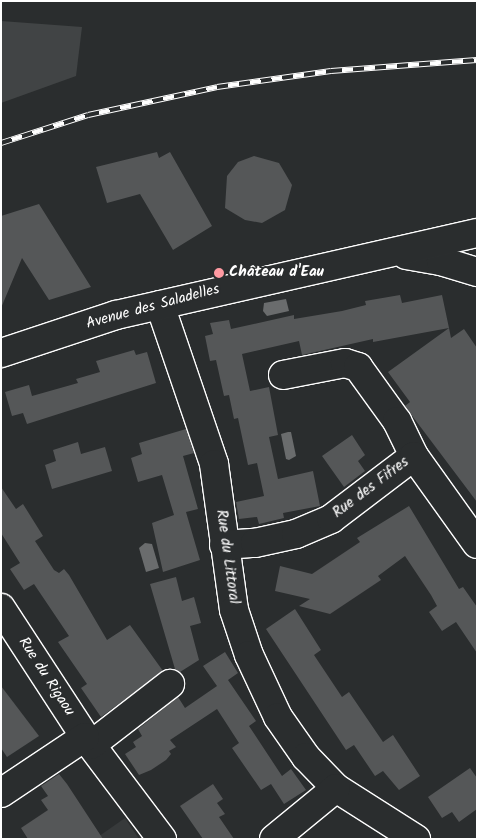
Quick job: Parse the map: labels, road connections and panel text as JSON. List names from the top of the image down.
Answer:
{
  "streets": {
    "street": [
      "Avenue des Saladelles",
      "Rue des Fifres",
      "Rue du Littoral",
      "Rue du Rigaou"
    ]
  },
  "crossings": [
    ["Avenue des Saladelles", "Rue du Littoral"],
    ["Rue des Fifres", "Rue du Littoral"]
  ],
  "places": ["Château d'Eau"]
}
